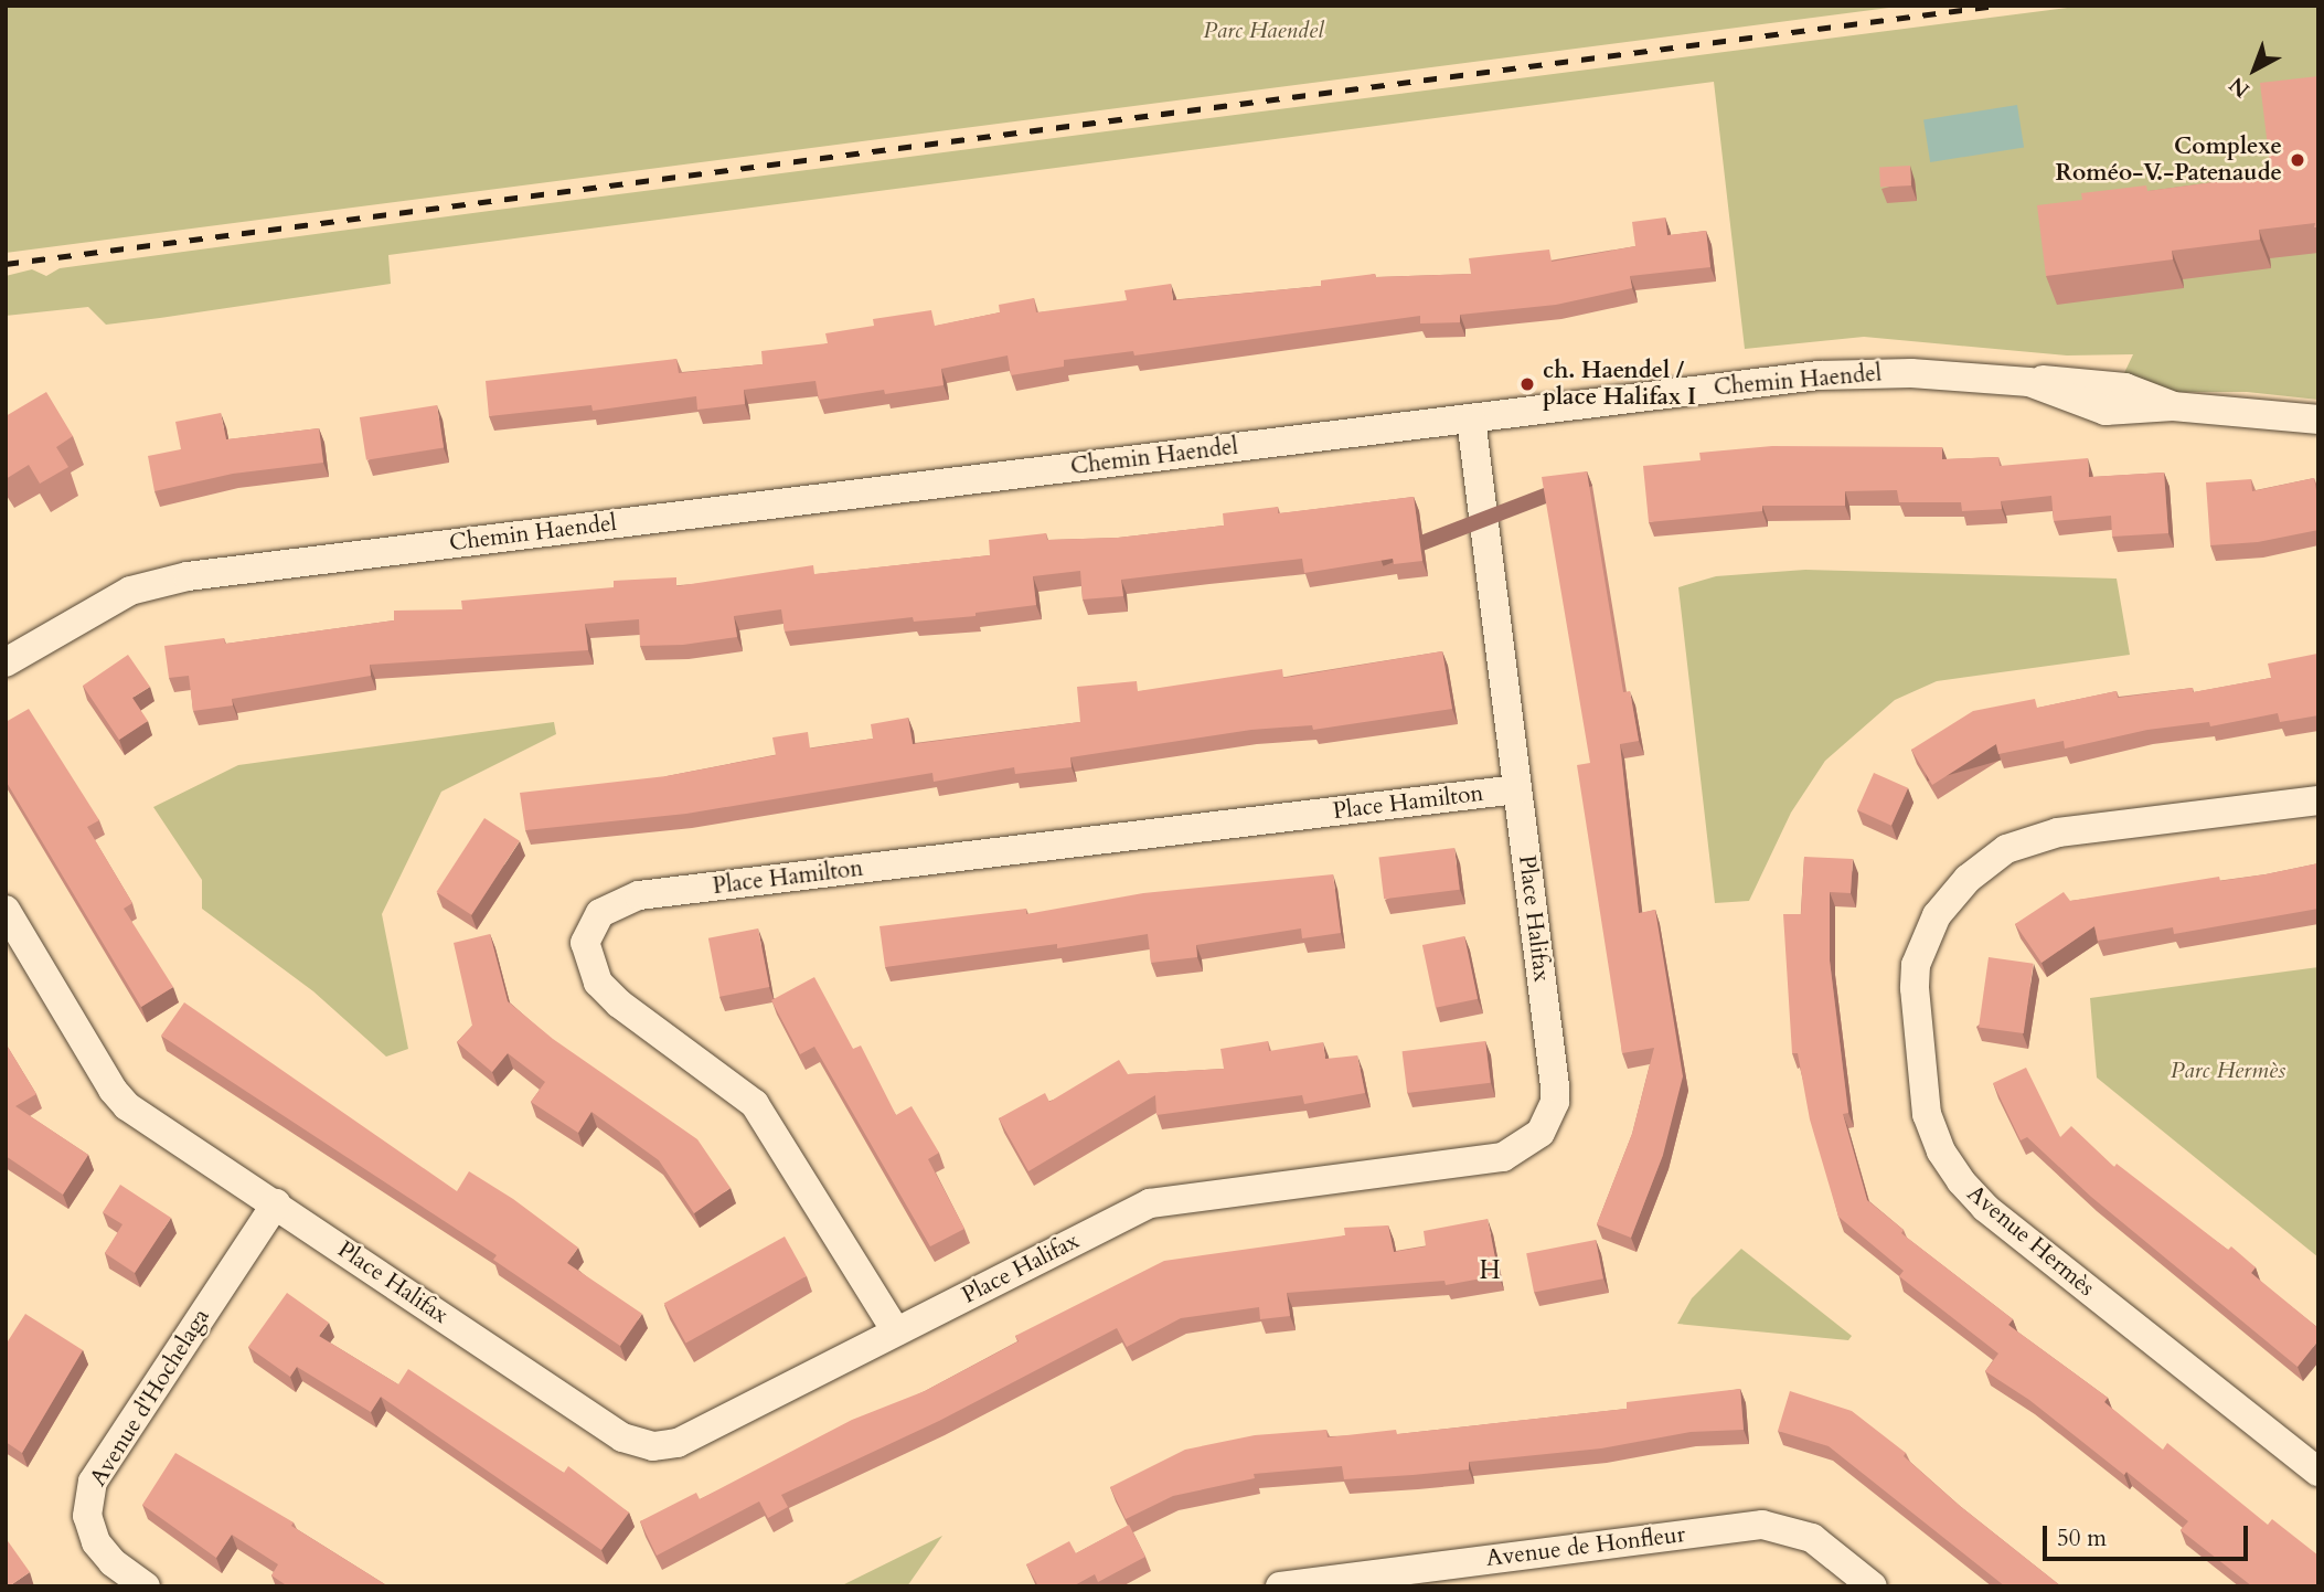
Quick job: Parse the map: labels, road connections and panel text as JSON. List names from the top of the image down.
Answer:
{
  "streets": {
    "street": [
      "Chemin Haendel",
      "Place Hamilton",
      "Place Halifax",
      "Avenue Hermès",
      "Avenue d'Hochelaga",
      "Avenue de Honfleur"
    ]
  },
  "crossings": [
    ["Chemin Haendel", "Place Halifax"],
    ["Place Hamilton", "Place Halifax"],
    ["Place Halifax", "Avenue d'Hochelaga"]
  ],
  "districts": ["H"],
  "parks": ["Parc Haendel", "Parc Hermès"],
  "places": ["Complexe Roméo-V.-Patenaude", "ch. Haendel / place Halifax I"],
  "scale_bar": "50 m",
  "north": "bottom left"
}
